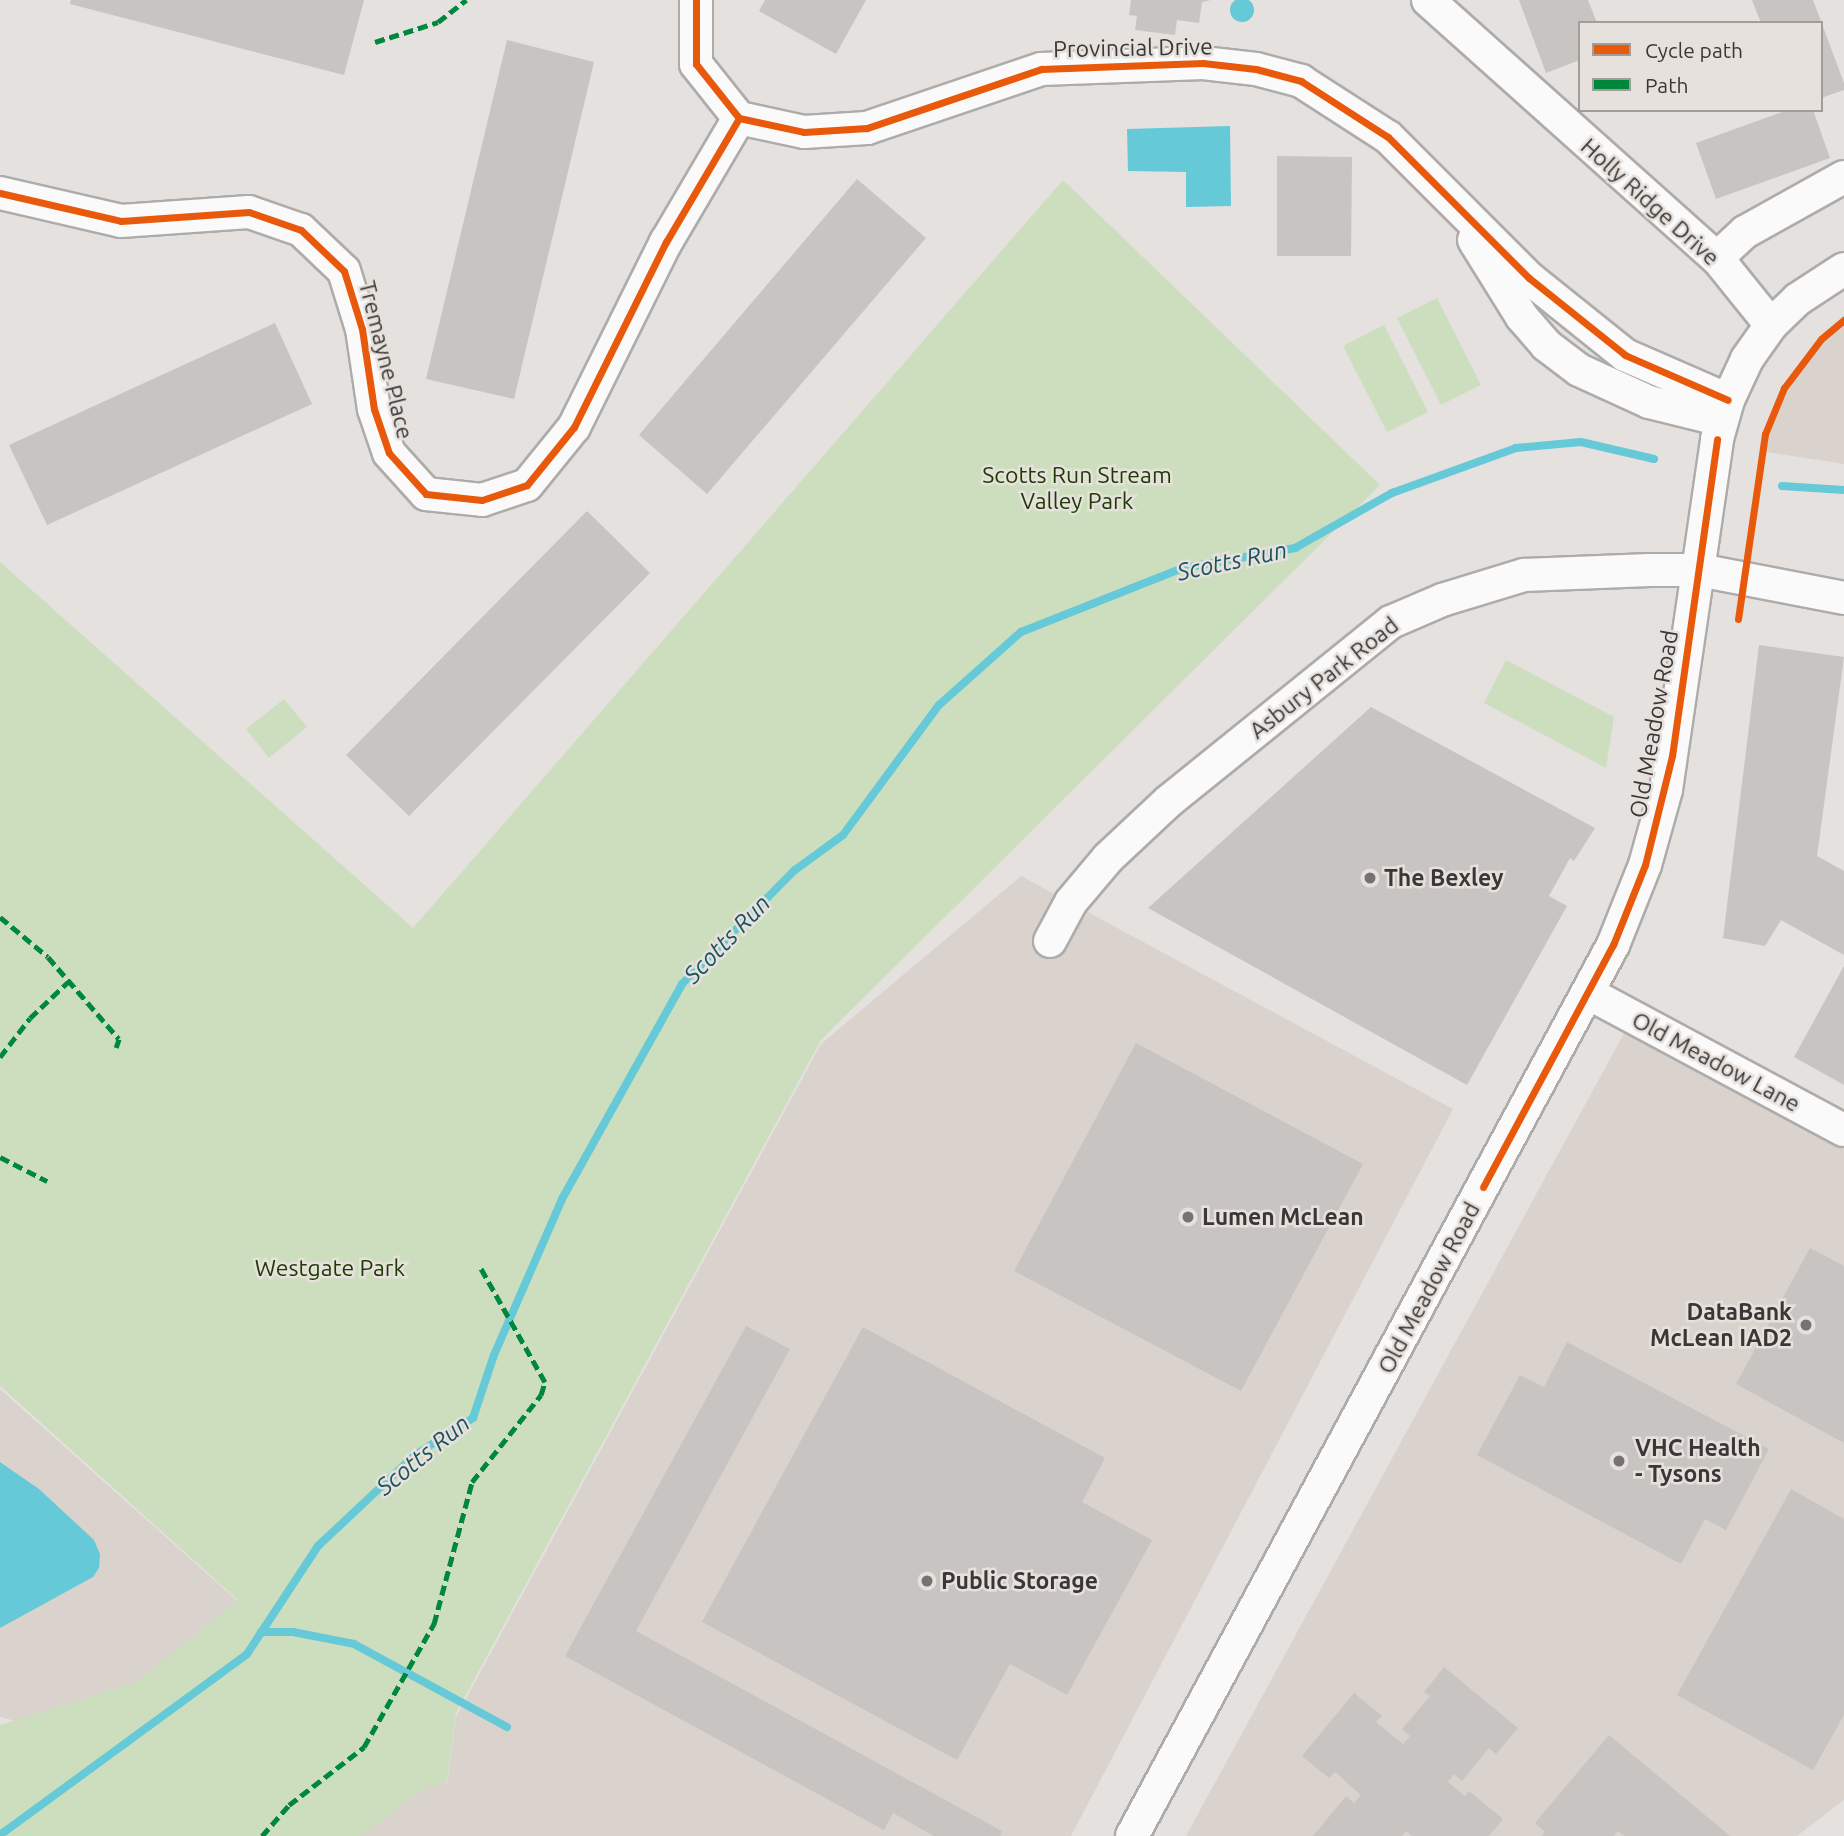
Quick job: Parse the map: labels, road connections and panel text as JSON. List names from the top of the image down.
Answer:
{
  "streets": {
    "street": [
      "Provincial Drive",
      "Holly Ridge Drive",
      "Tremayne Place",
      "Asbury Park Road",
      "Old Meadow Road",
      "Old Meadow Lane"
    ]
  },
  "crossings": [
    ["Provincial Drive", "Tremayne Place"],
    ["Provincial Drive", "Old Meadow Road"],
    ["Holly Ridge Drive", "Old Meadow Road"],
    ["Asbury Park Road", "Old Meadow Road"],
    ["Old Meadow Road", "Old Meadow Lane"]
  ],
  "water": ["Scotts Run"],
  "parks": ["Scotts Run Stream Valley Park", "Westgate Park"],
  "places": [
    "The Bexley",
    "Lumen McLean",
    "DataBank McLean IAD2",
    "VHC Health - Tysons",
    "Public Storage"
  ],
  "legend": ["Cycle path", "Path"]
}
